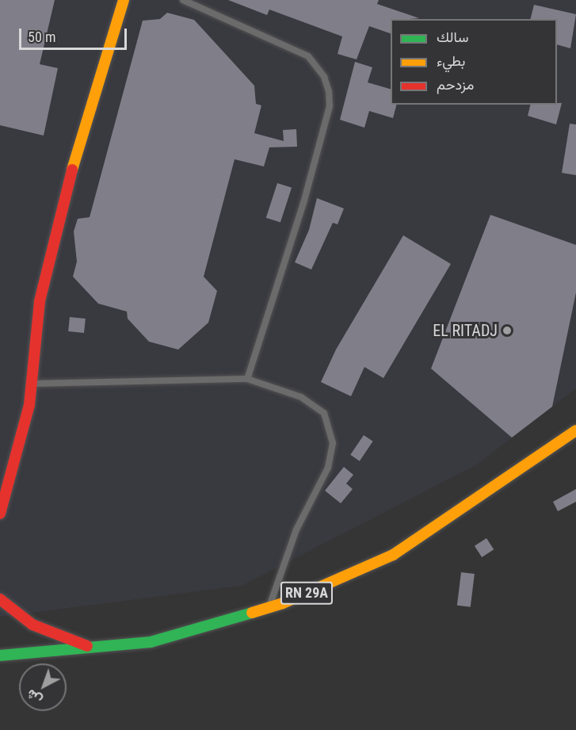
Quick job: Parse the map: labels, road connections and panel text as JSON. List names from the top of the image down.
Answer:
{
  "streets": {
    "main road": ["RN 29A"]
  },
  "places": ["EL RITADJ"],
  "legend": ["سالك", "بطيء", "مزدحم"],
  "scale_bar": "50 m",
  "north": "bottom left"
}
